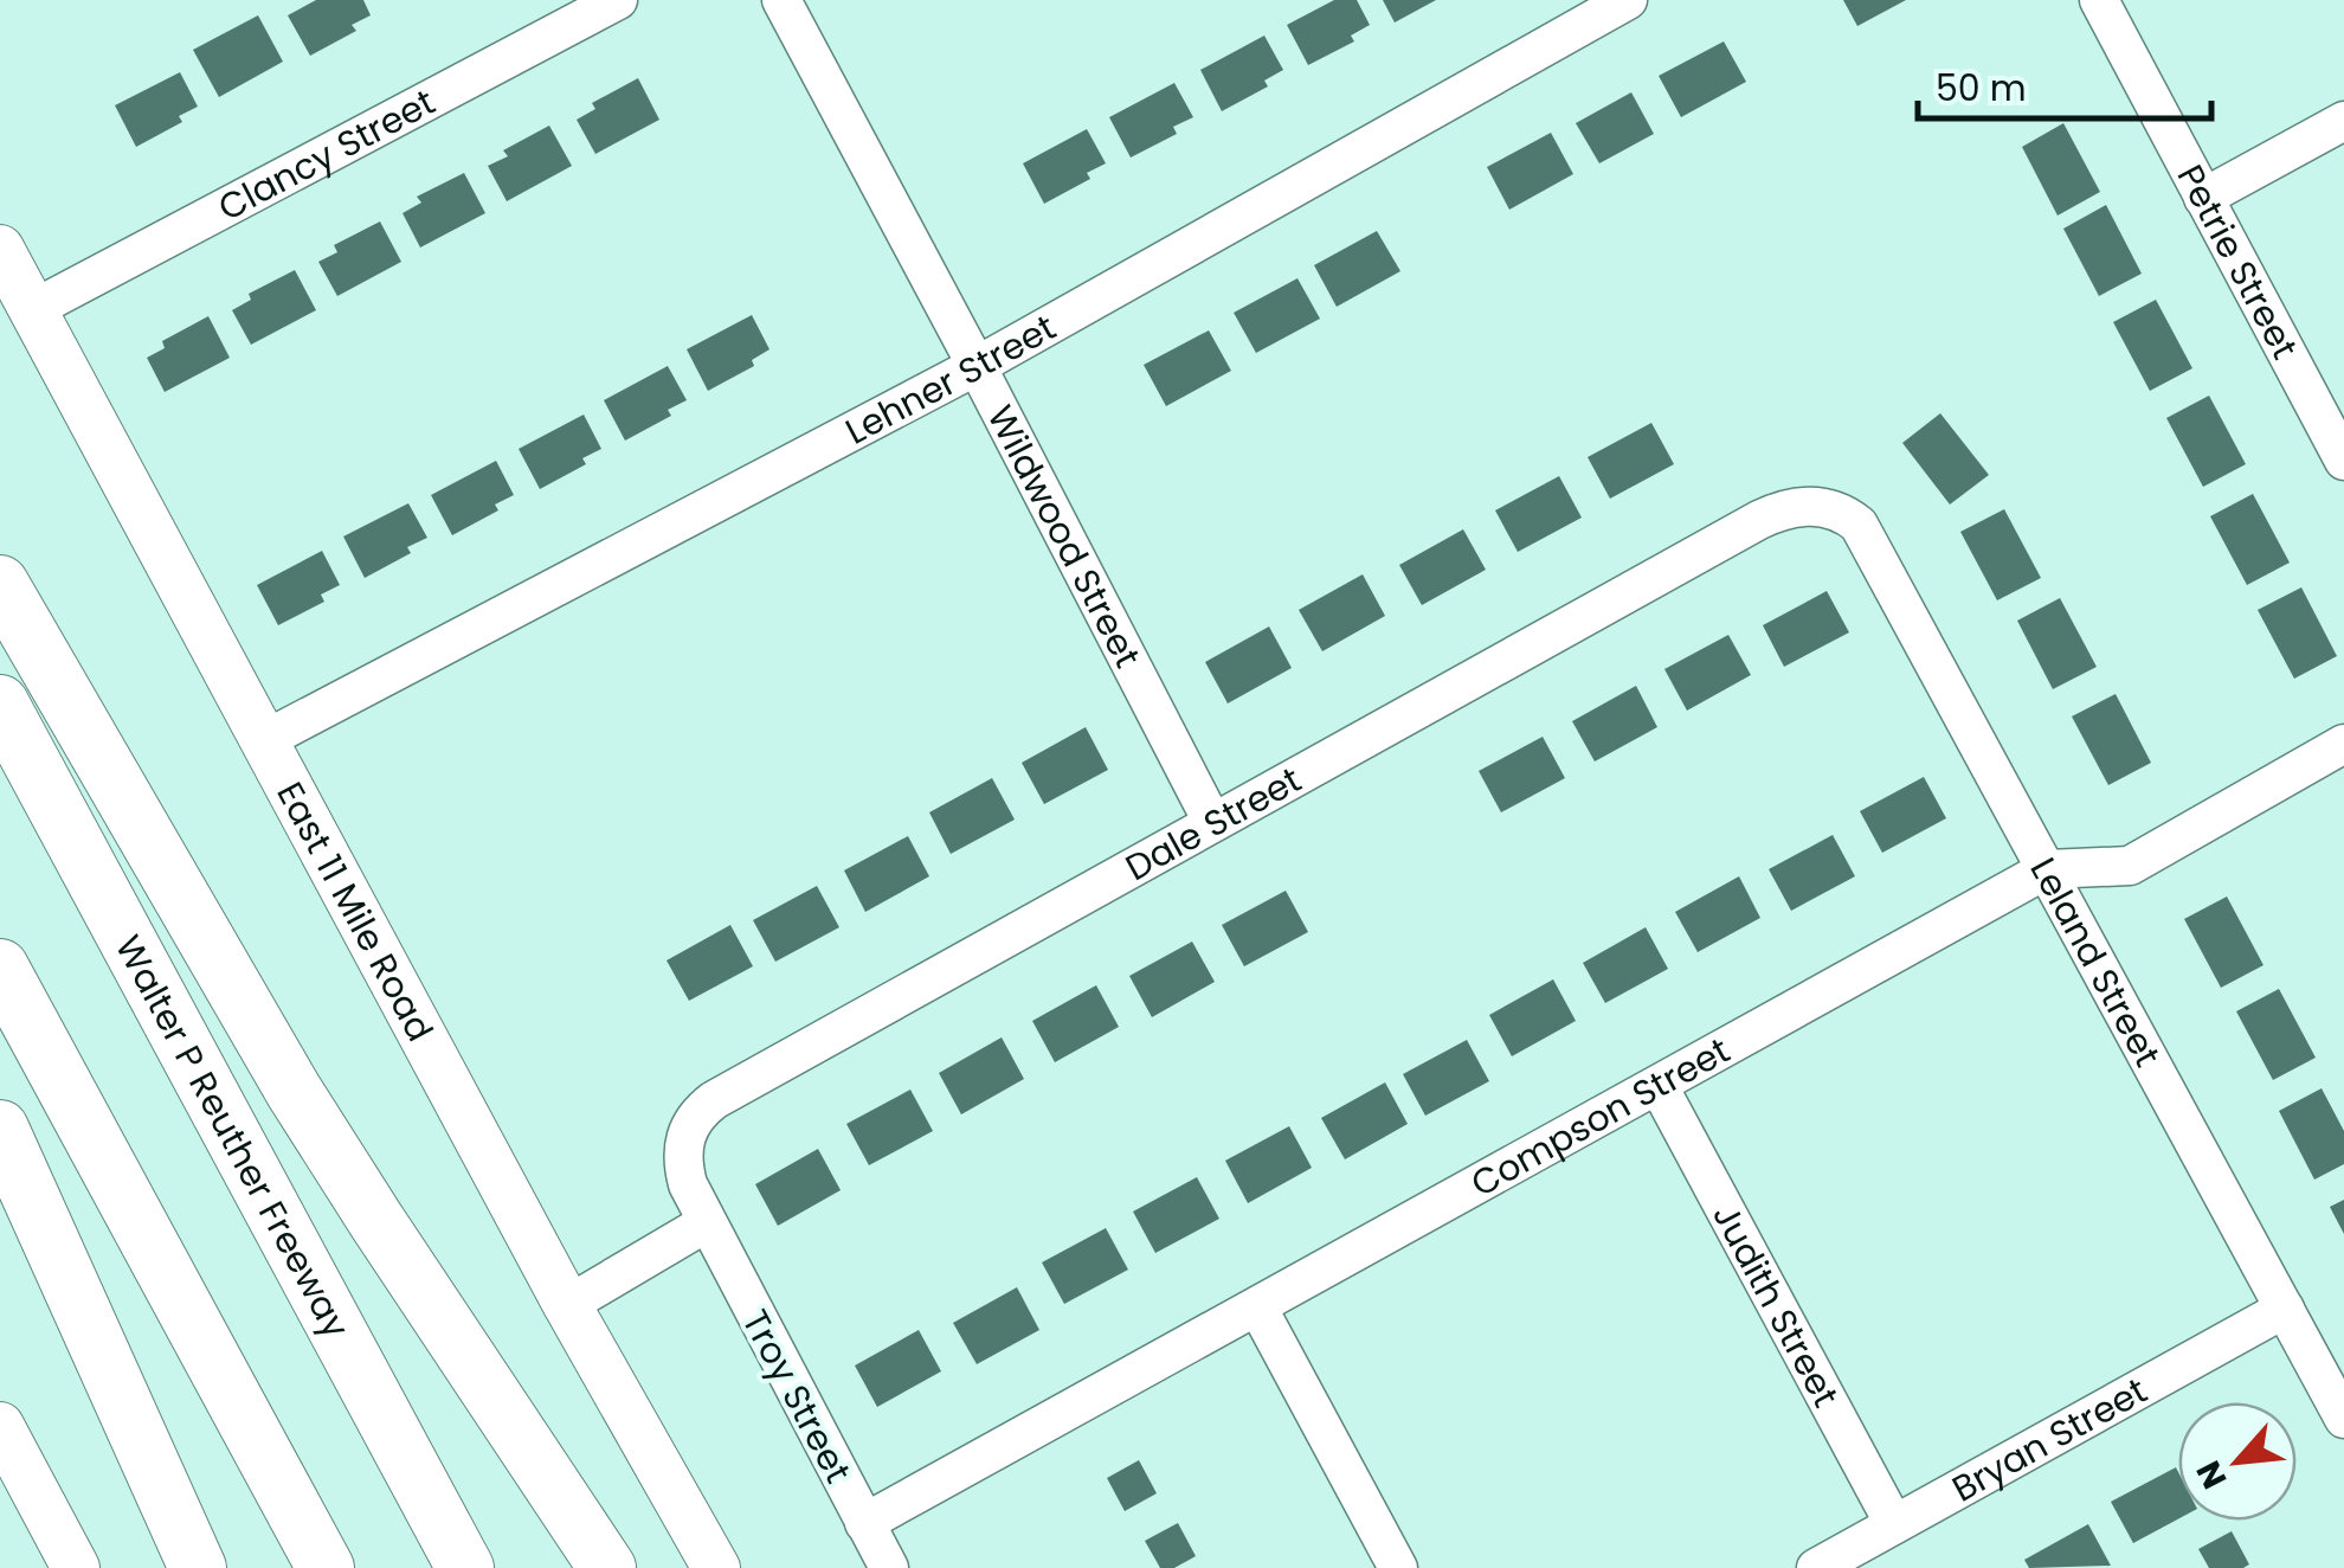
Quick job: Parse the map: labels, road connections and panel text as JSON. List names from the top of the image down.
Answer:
{
  "streets": {
    "highway": ["Walter P Reuther Freeway"],
    "main road": ["East 11 Mile Road"],
    "street": [
      "Clancy Street",
      "Petrie Street",
      "Lehner Street",
      "Wildwood Street",
      "Dale Street",
      "Leland Street",
      "Compson Street",
      "Judith Street",
      "Troy Street",
      "Bryan Street"
    ]
  },
  "crossings": [
    ["Clancy Street", "East 11 Mile Road"],
    ["Lehner Street", "Wildwood Street"],
    ["Lehner Street", "East 11 Mile Road"],
    ["Wildwood Street", "Dale Street"],
    ["Dale Street", "Leland Street"],
    ["Dale Street", "Troy Street"],
    ["Leland Street", "Compson Street"],
    ["Leland Street", "Bryan Street"],
    ["Compson Street", "Judith Street"],
    ["Compson Street", "Troy Street"],
    ["Judith Street", "Bryan Street"]
  ],
  "scale_bar": "50 m",
  "north": "bottom left"
}
